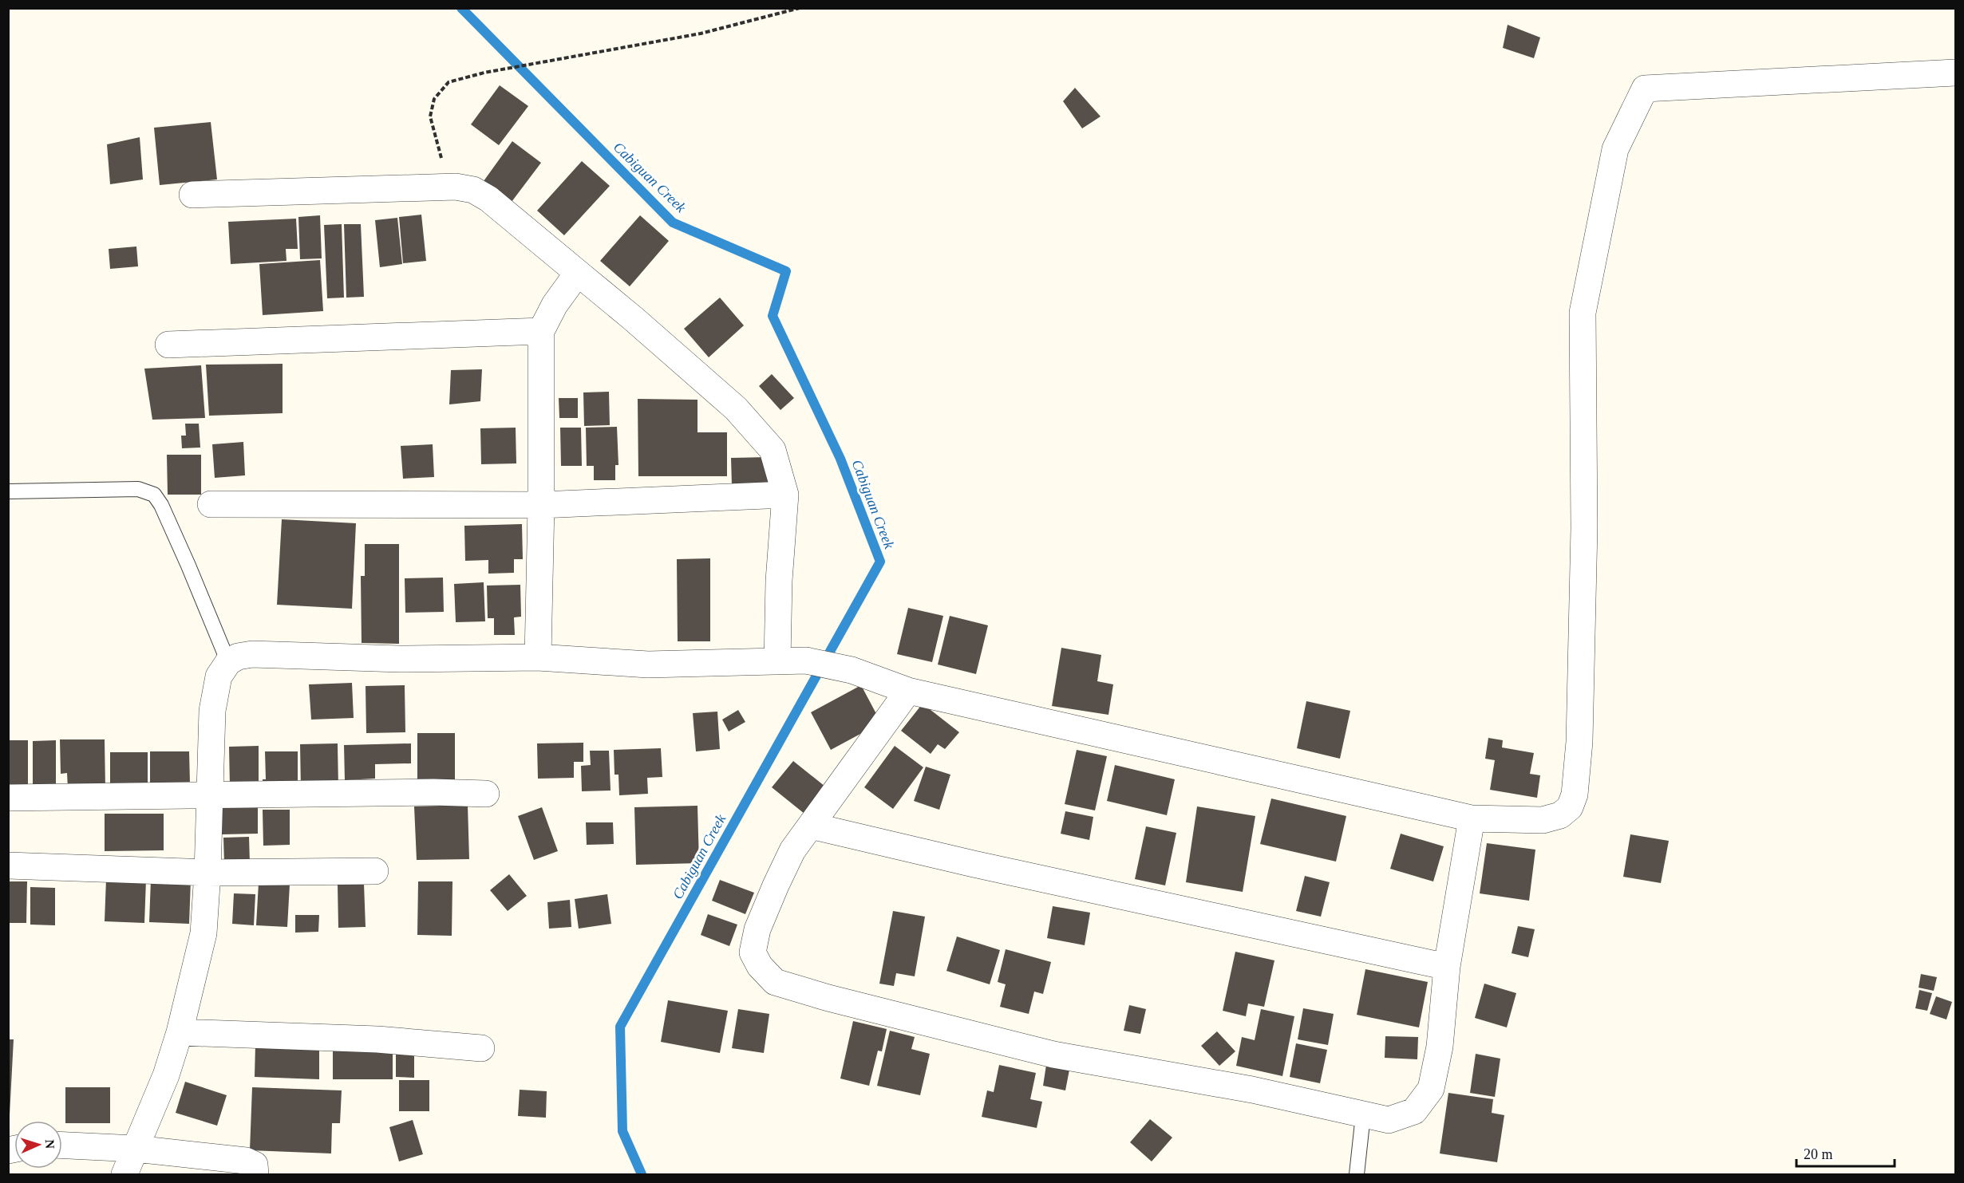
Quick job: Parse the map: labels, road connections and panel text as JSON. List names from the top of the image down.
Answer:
{
  "water": ["Cabiguan Creek"],
  "scale_bar": "20 m",
  "north": "right"
}
